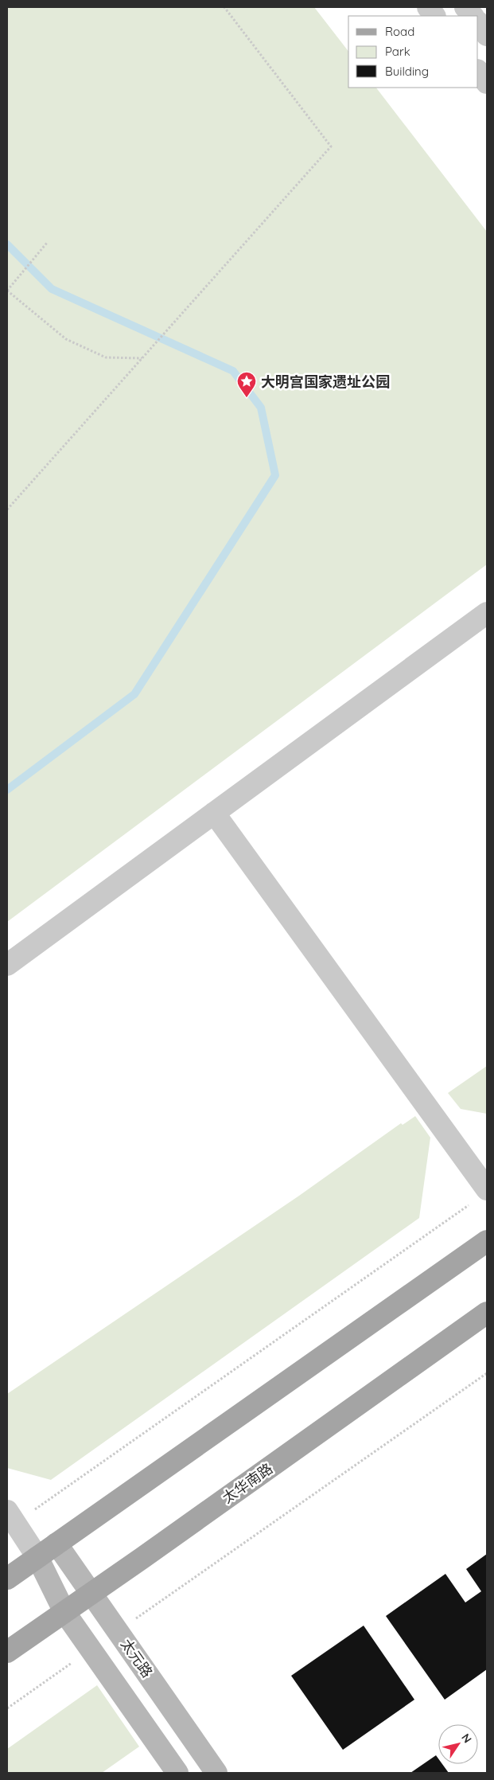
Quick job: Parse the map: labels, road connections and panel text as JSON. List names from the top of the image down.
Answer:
{
  "streets": {
    "main road": ["太华南路", "太元路"]
  },
  "crossings": [
    ["太华南路", "太元路"]
  ],
  "places": {
    "place": ["大明宫国家遗址公园"]
  },
  "legend": ["Road", "Park", "Building"],
  "north": "top right"
}
